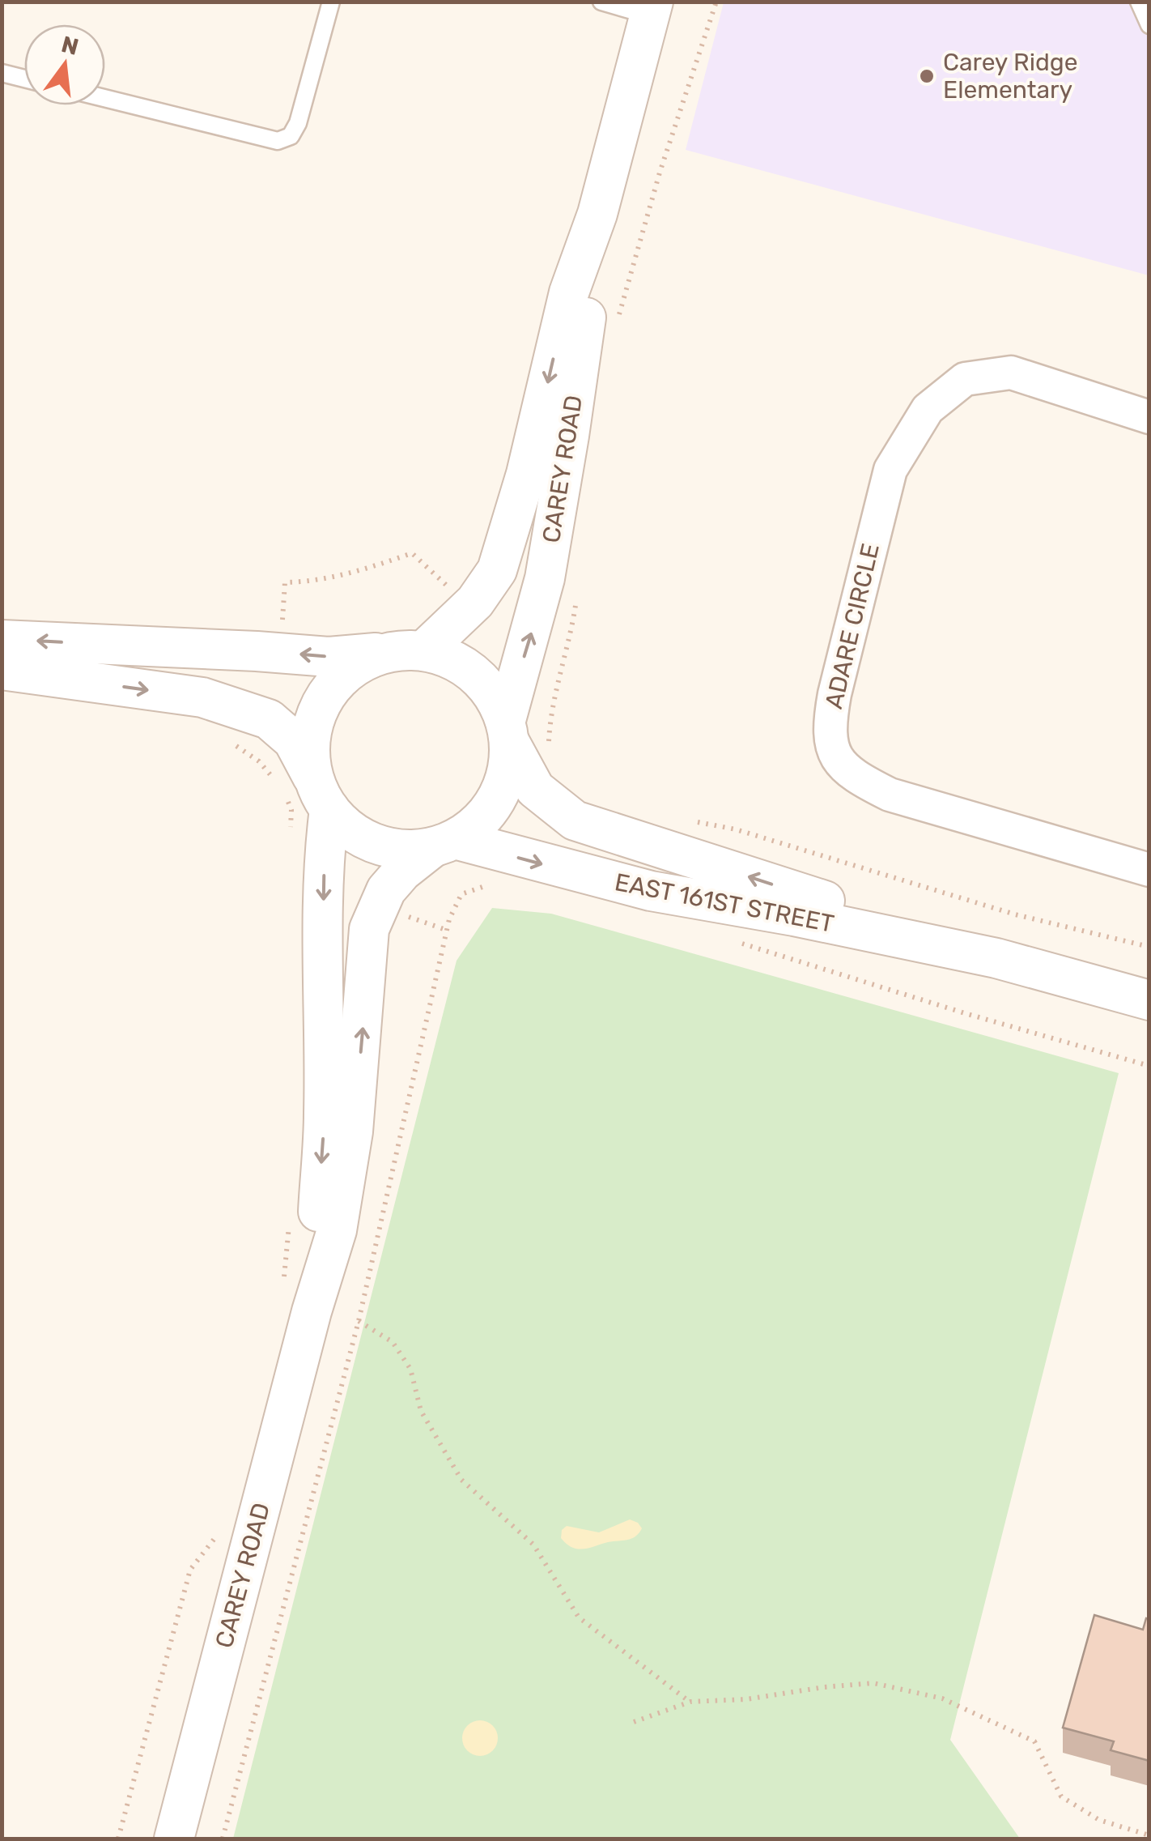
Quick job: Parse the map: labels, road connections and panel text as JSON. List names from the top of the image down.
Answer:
{
  "streets": {
    "street": ["CAREY ROAD", "ADARE CIRCLE", "EAST 161ST STREET"]
  },
  "crossings": [
    ["CAREY ROAD", "EAST 161ST STREET"]
  ],
  "places": ["Carey Ridge Elementary"],
  "north": "top"
}
